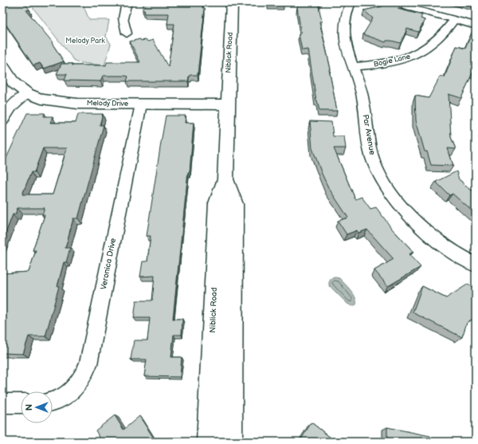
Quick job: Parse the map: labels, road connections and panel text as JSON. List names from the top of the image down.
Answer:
{
  "streets": {
    "main road": ["Niblick Road", "Melody Drive"],
    "street": ["Bogie Lane", "Par Avenue", "Veronica Drive"]
  },
  "crossings": [
    ["Niblick Road", "Melody Drive"],
    ["Bogie Lane", "Par Avenue"],
    ["Melody Drive", "Veronica Drive"]
  ],
  "parks": ["Melody Park"],
  "north": "left"
}
